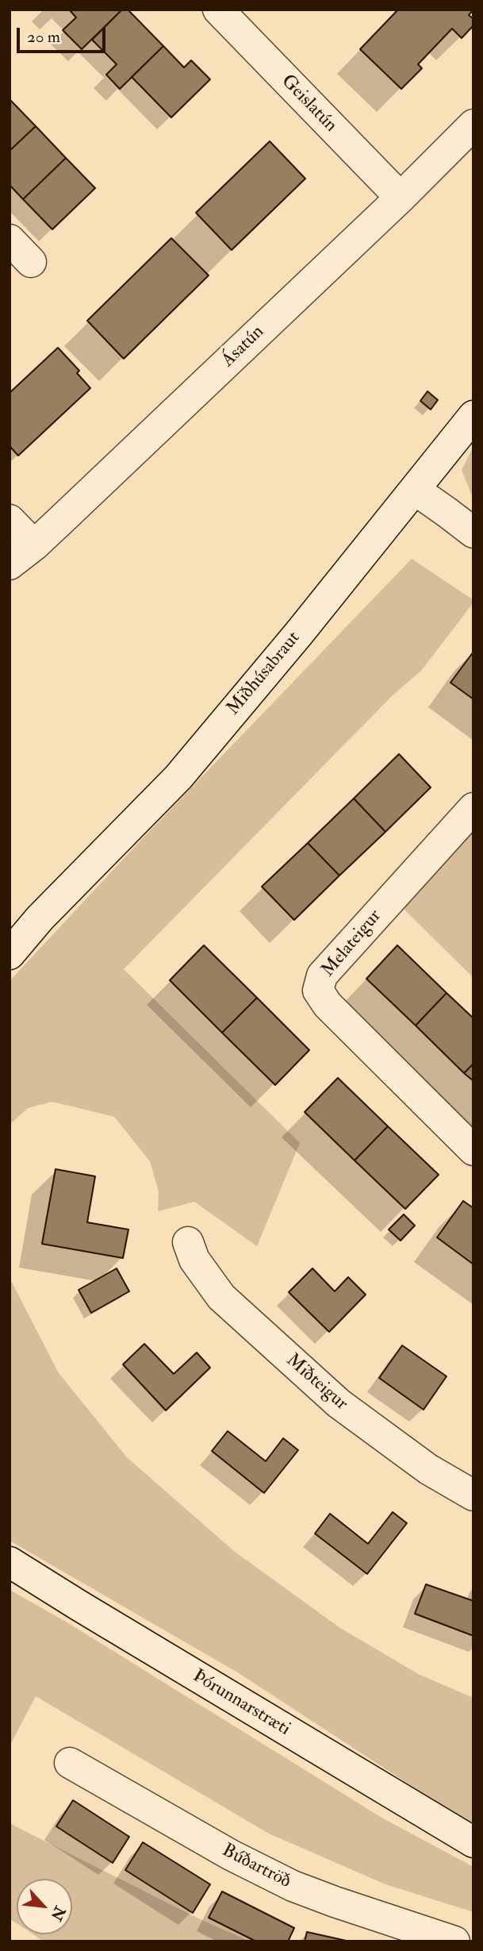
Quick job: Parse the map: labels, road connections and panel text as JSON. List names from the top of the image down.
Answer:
{
  "streets": {
    "street": [
      "Geislatún",
      "Ásatún",
      "Miðhúsabraut",
      "Melateigur",
      "Miðteigur",
      "Þórunnarstræti",
      "Búðartröð"
    ]
  },
  "crossings": [
    ["Geislatún", "Ásatún"]
  ],
  "scale_bar": "20 m",
  "north": "bottom right"
}
